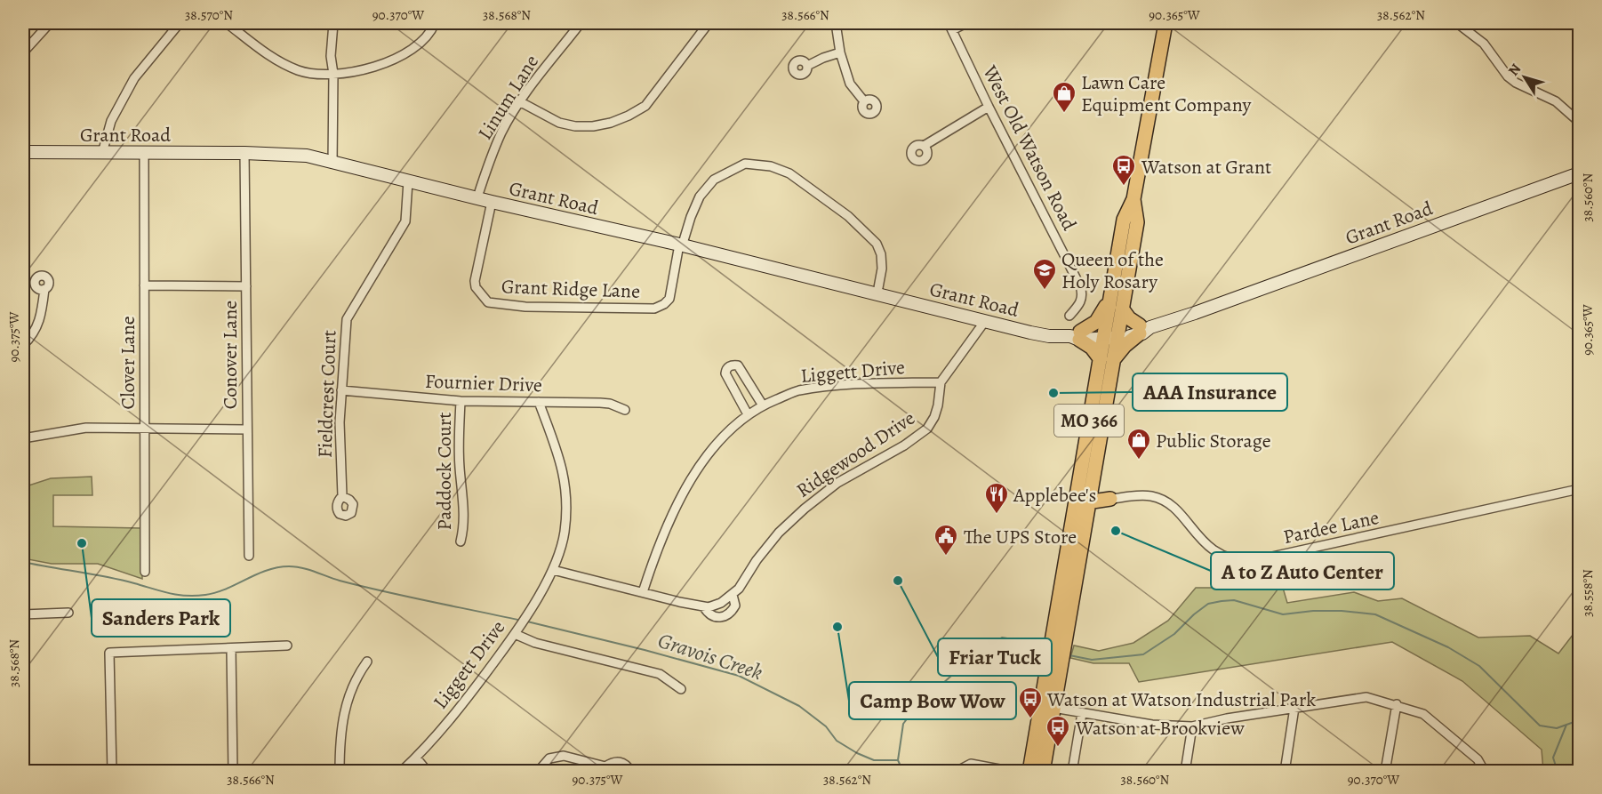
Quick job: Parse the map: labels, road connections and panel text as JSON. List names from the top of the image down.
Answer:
{
  "streets": {
    "main road": ["MO 366"],
    "street": [
      "Linum Lane",
      "Grant Road",
      "West Old Watson Road",
      "Grant Ridge Lane",
      "Conover Lane",
      "Clover Lane",
      "Liggett Drive",
      "Fournier Drive",
      "Fieldcrest Court",
      "Ridgewood Drive",
      "Paddock Court",
      "Pardee Lane"
    ]
  },
  "crossings": [
    ["Linum Lane", "Grant Road"],
    ["Grant Road", "Grant Ridge Lane"],
    ["Grant Road", "Conover Lane"],
    ["Grant Road", "Clover Lane"],
    ["Grant Road", "Fieldcrest Court"],
    ["Grant Road", "MO 366"],
    ["Liggett Drive", "Fournier Drive"],
    ["Liggett Drive", "Ridgewood Drive"],
    ["Fournier Drive", "Fieldcrest Court"],
    ["Fournier Drive", "Paddock Court"]
  ],
  "water": ["Gravois Creek"],
  "places": {
    "shop": ["Lawn Care Equipment Company", "Public Storage"],
    "bus stop": ["Watson at Grant", "Watson at Watson Industrial Park", "Watson at Brookview"],
    "school or university": ["Queen of the Holy Rosary"],
    "other": [
      "AAA Insurance",
      "A to Z Auto Center",
      "Sanders Park",
      "Friar Tuck",
      "Camp Bow Wow"
    ],
    "restaurant": ["Applebee's"],
    "public building": ["The UPS Store"]
  },
  "north": "top left",
  "coordinates": [
    "38.570°N",
    "90.370°W",
    "38.568°N",
    "38.566°N",
    "90.365°W",
    "38.562°N",
    "38.560°N",
    "90.375°W",
    "38.558°N"
  ]
}
